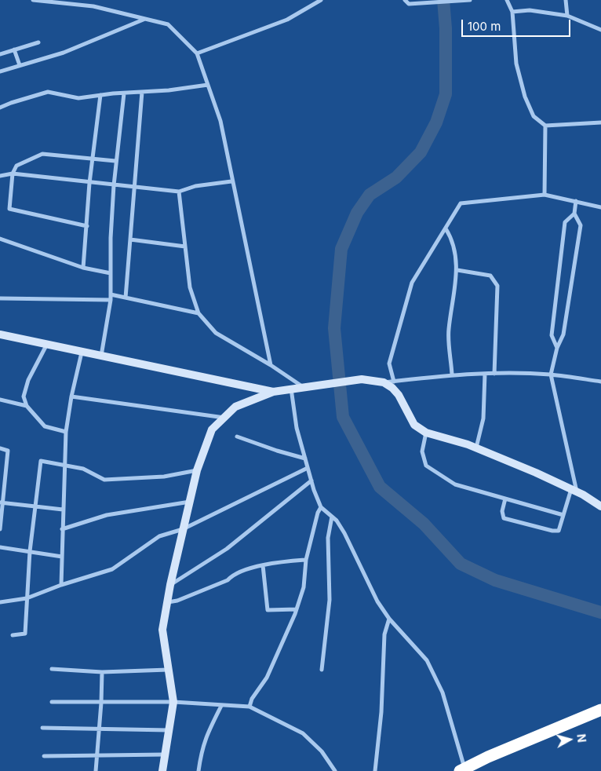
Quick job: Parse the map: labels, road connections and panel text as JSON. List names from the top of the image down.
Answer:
{
  "scale_bar": "100 m",
  "north": "right"
}
